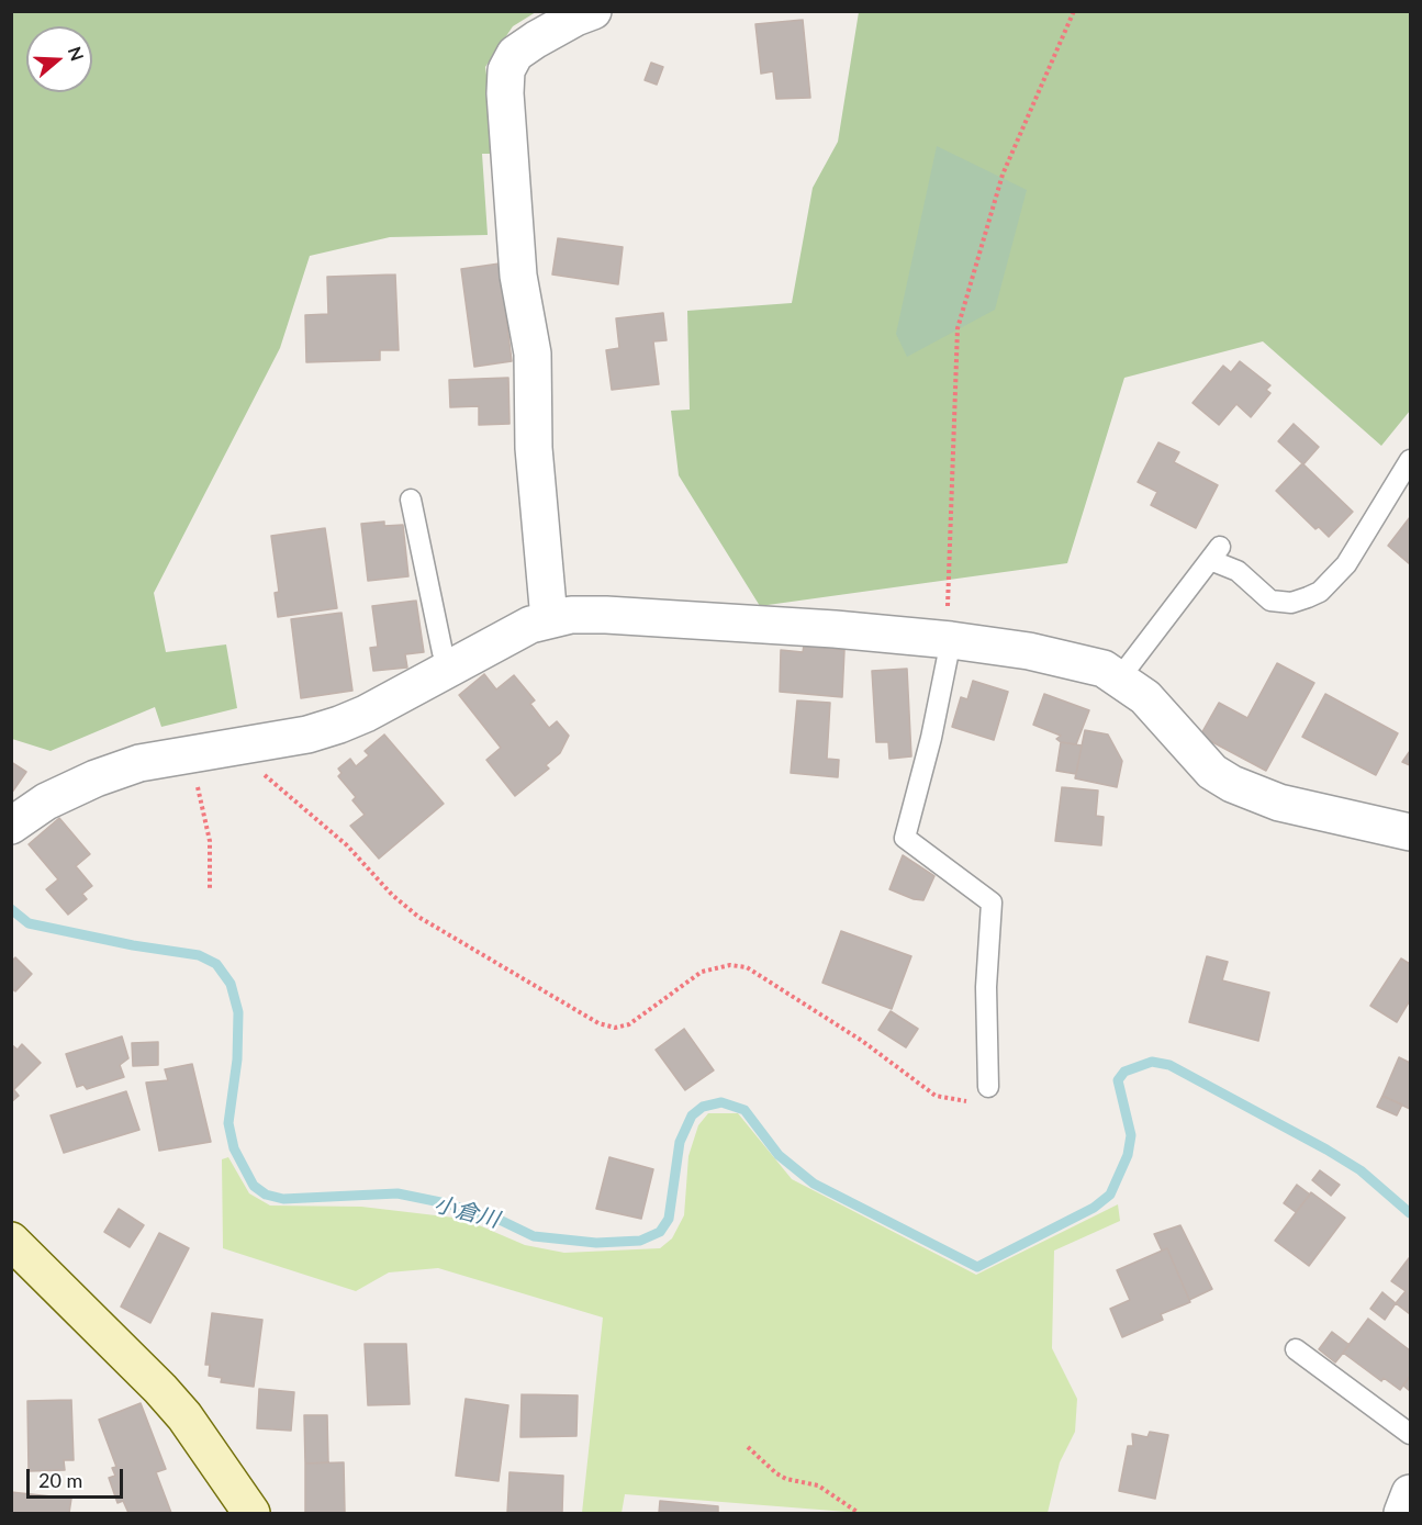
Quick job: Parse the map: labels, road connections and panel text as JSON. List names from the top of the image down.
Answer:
{
  "water": ["小倉川"],
  "scale_bar": "20 m",
  "north": "right"
}
